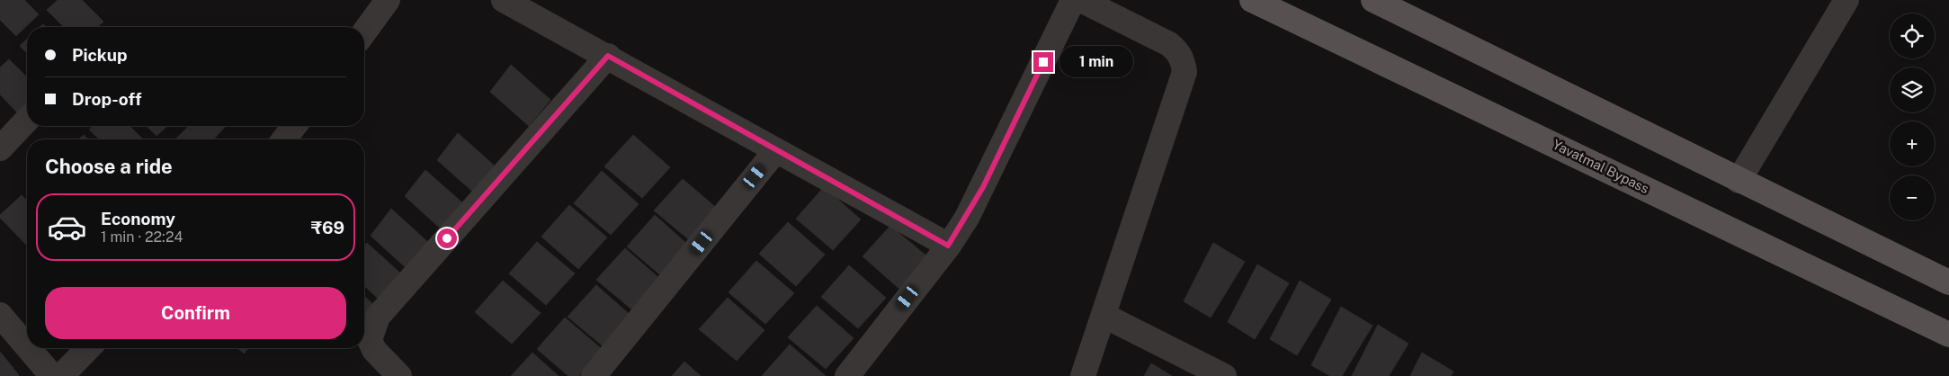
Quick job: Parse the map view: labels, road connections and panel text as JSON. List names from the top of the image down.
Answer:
{
  "streets": {
    "main road": ["Yavatmal Bypass"]
  },
  "page": {
    "map_buttons": ["+", "−"],
    "banner": ["Pickup", "Drop-off"],
    "bubble": "1 min",
    "heading": "Choose a ride",
    "list": [
      {
        "name": "Economy",
        "note": "1 min · 22:24",
        "value": "₹69"
      }
    ],
    "buttons": "Confirm"
  }
}
